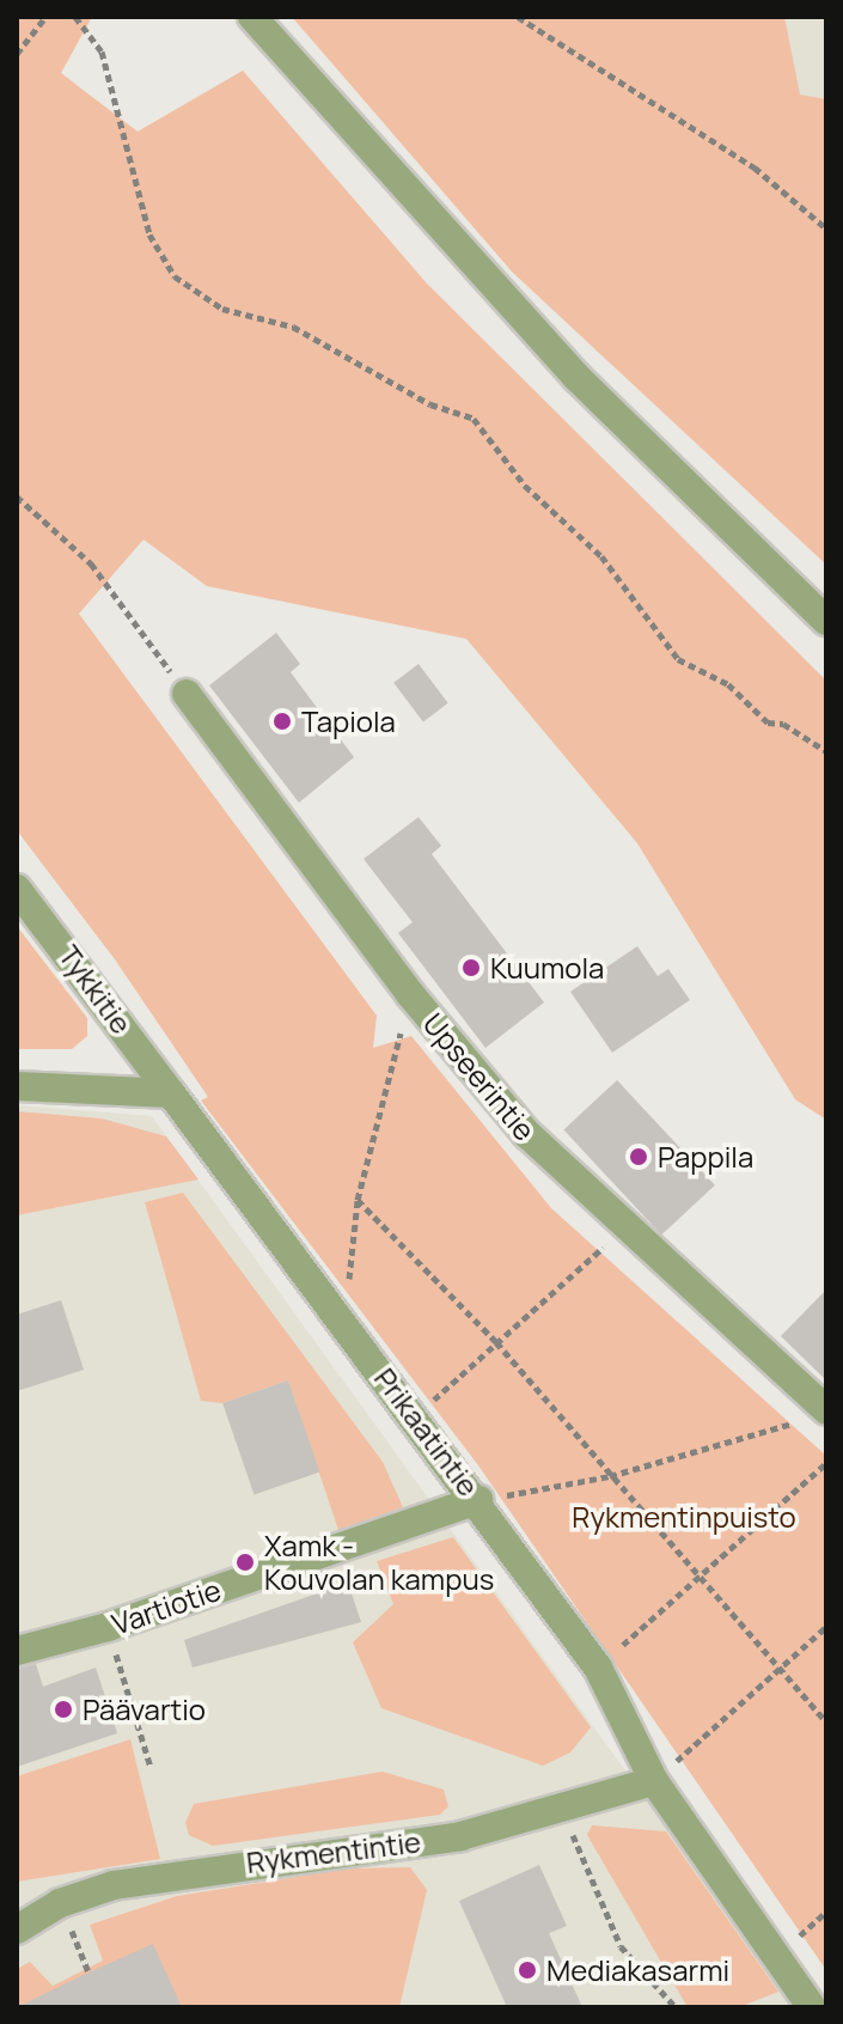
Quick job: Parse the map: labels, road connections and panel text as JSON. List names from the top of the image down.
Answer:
{
  "streets": {
    "street": [
      "Tykkitie",
      "Upseerintie",
      "Prikaatintie",
      "Vartiotie",
      "Rykmentintie"
    ]
  },
  "crossings": [
    ["Tykkitie", "Prikaatintie"],
    ["Prikaatintie", "Vartiotie"],
    ["Prikaatintie", "Rykmentintie"]
  ],
  "parks": ["Rykmentinpuisto"],
  "places": [
    "Tapiola",
    "Kuumola",
    "Pappila",
    "Xamk - Kouvolan kampus",
    "Päävartio",
    "Mediakasarmi"
  ]
}
